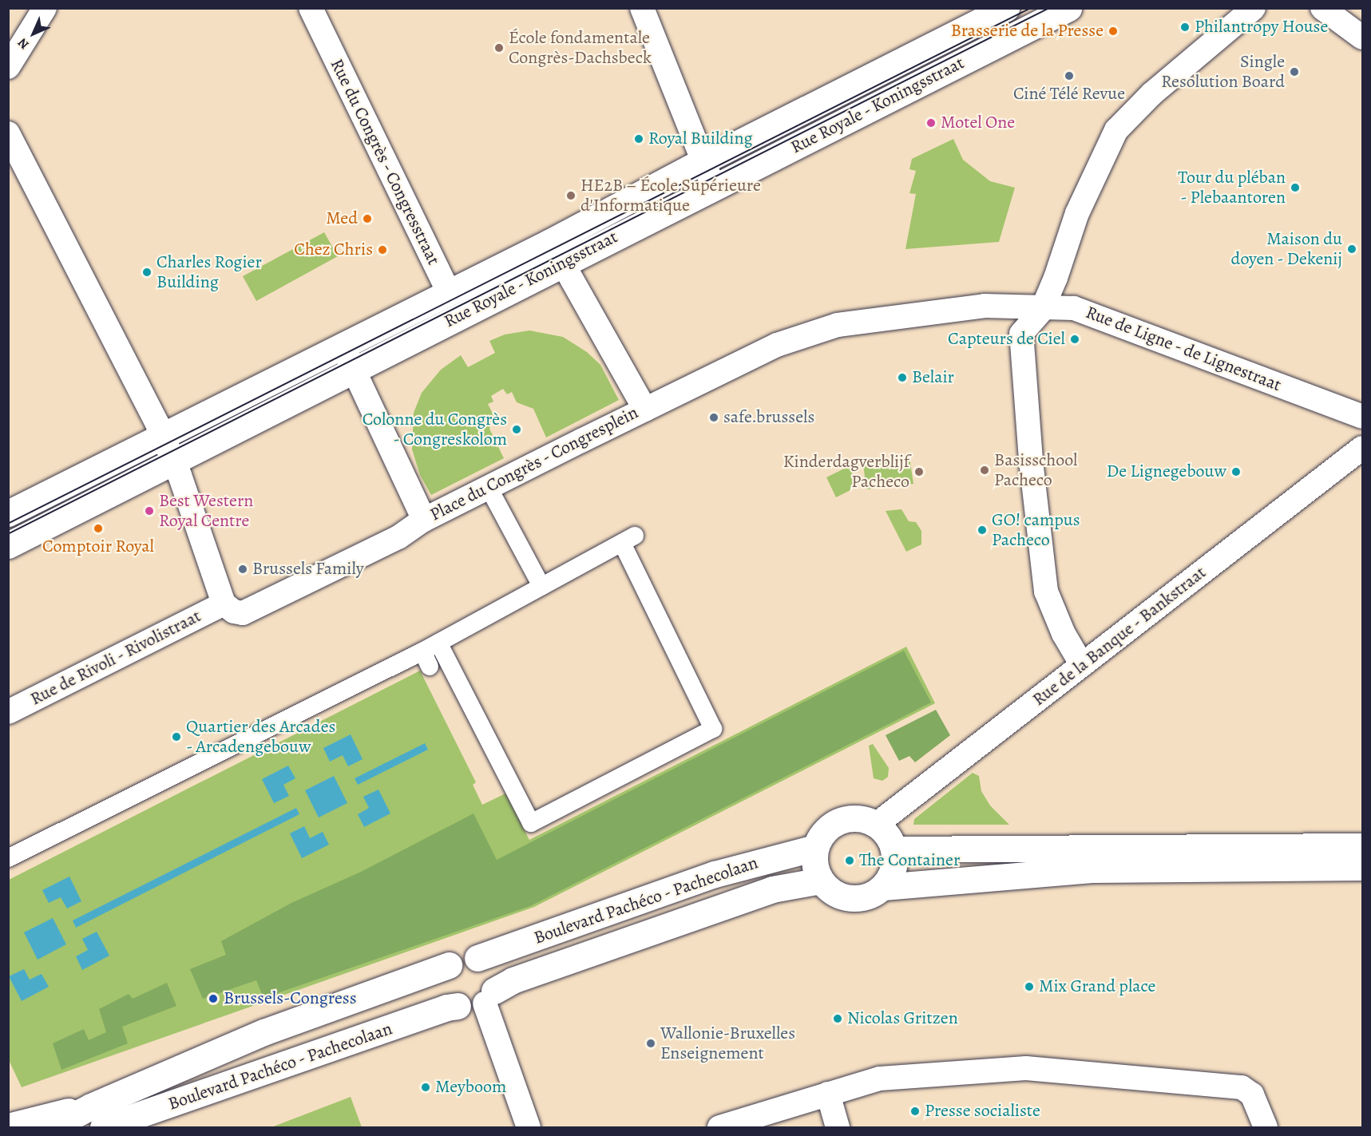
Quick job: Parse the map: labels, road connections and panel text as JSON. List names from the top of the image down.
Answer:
{
  "streets": {
    "street": [
      "Rue Royale - Koningsstraat",
      "Rue du Congrès - Congresstraat",
      "Rue de Ligne - de Lignestraat",
      "Place du Congrès - Congresplein",
      "Rue de la Banque - Bankstraat",
      "Rue de Rivoli - Rivolistraat",
      "Boulevard Pachéco - Pachecolaan"
    ]
  },
  "crossings": [
    ["Rue Royale - Koningsstraat", "Rue du Congrès - Congresstraat"],
    ["Rue Royale - Koningsstraat", "Place du Congrès - Congresplein"],
    ["Rue de Ligne - de Lignestraat", "Place du Congrès - Congresplein"],
    ["Rue de la Banque - Bankstraat", "Boulevard Pachéco - Pachecolaan"]
  ],
  "places": [
    "Philantropy House",
    "Brasserie de la Presse",
    "École fondamentale Congrès-Dachsbeck",
    "Single Resolution Board",
    "Ciné Télé Revue",
    "Motel One",
    "Royal Building",
    "Tour du pléban - Plebaantoren",
    "HE2B – École Supérieure d'Informatique",
    "Med",
    "Maison du doyen - Dekenij",
    "Chez Chris",
    "Charles Rogier Building",
    "Capteurs de Ciel",
    "Belair",
    "safe.brussels",
    "Colonne du Congrès - Congreskolom",
    "Basisschool Pacheco",
    "Kinderdagverblijf Pacheco",
    "De Lignegebouw",
    "Best Western Royal Centre",
    "Comptoir Royal",
    "GO! campus Pacheco",
    "Brussels Family",
    "Quartier des Arcades - Arcadengebouw",
    "The Container",
    "Mix Grand place",
    "Brussels-Congress",
    "Nicolas Gritzen",
    "Wallonie-Bruxelles Enseignement",
    "Meyboom",
    "Presse socialiste"
  ],
  "north": "bottom left"
}
